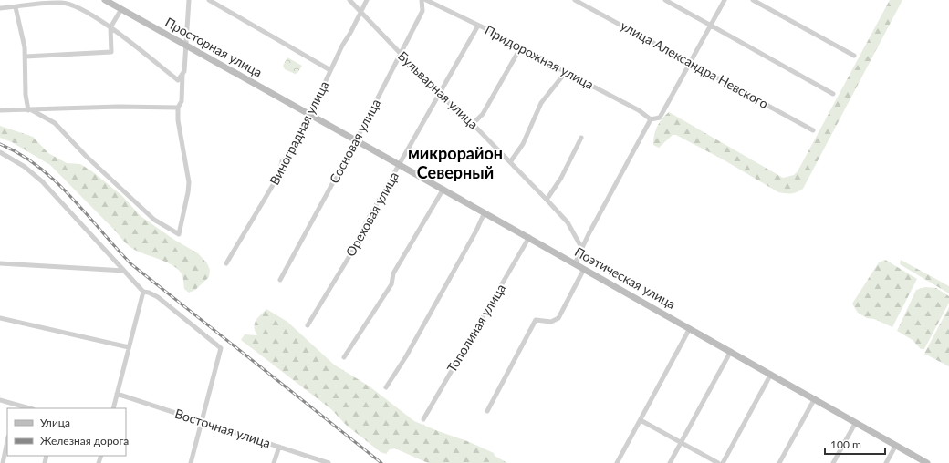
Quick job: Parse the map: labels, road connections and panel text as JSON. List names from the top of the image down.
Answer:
{
  "streets": {
    "street": [
      "Просторная улица",
      "Придорожная улица",
      "улица Александра Невского",
      "Бульварная улица",
      "Виноградная улица",
      "Сосновая улица",
      "Ореховая улица",
      "Поэтическая улица",
      "Тополиная улица",
      "Восточная улица"
    ]
  },
  "crossings": [
    ["Просторная улица", "Виноградная улица"],
    ["Просторная улица", "Поэтическая улица"],
    ["Придорожная улица", "Ореховая улица"],
    ["Бульварная улица", "Виноградная улица"],
    ["Бульварная улица", "Сосновая улица"],
    ["Бульварная улица", "Ореховая улица"],
    ["Виноградная улица", "Поэтическая улица"],
    ["Сосновая улица", "Поэтическая улица"],
    ["Ореховая улица", "Поэтическая улица"],
    ["Поэтическая улица", "Тополиная улица"]
  ],
  "districts": ["микрорайон Северный"],
  "legend": ["Улица", "Железная дорога"],
  "scale_bar": "100 m"
}
